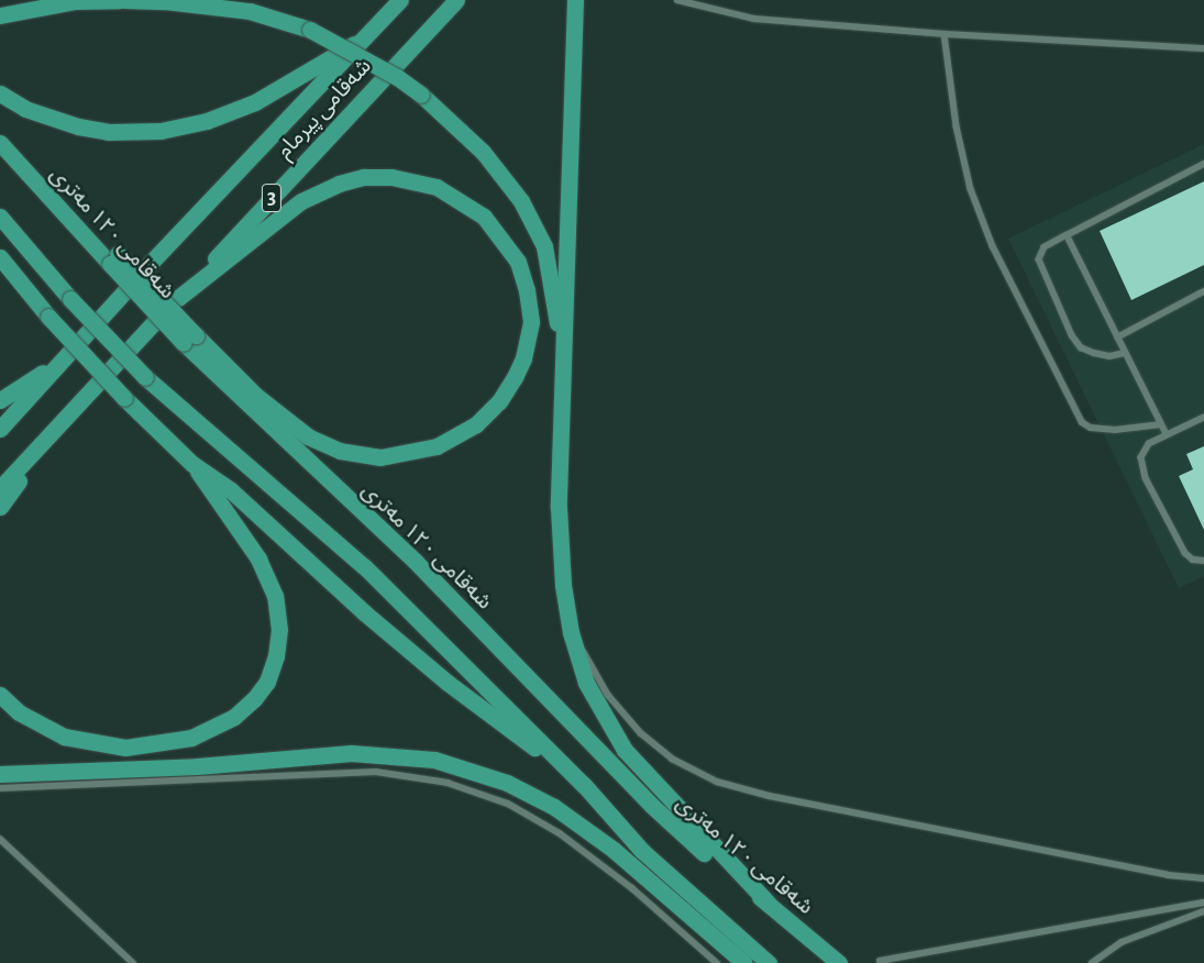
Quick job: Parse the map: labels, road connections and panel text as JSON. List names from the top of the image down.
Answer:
{
  "streets": {
    "highway": ["شەقامی پیرمام", "3", "شەقامی ١٢٠ مەتری"]
  }
}
